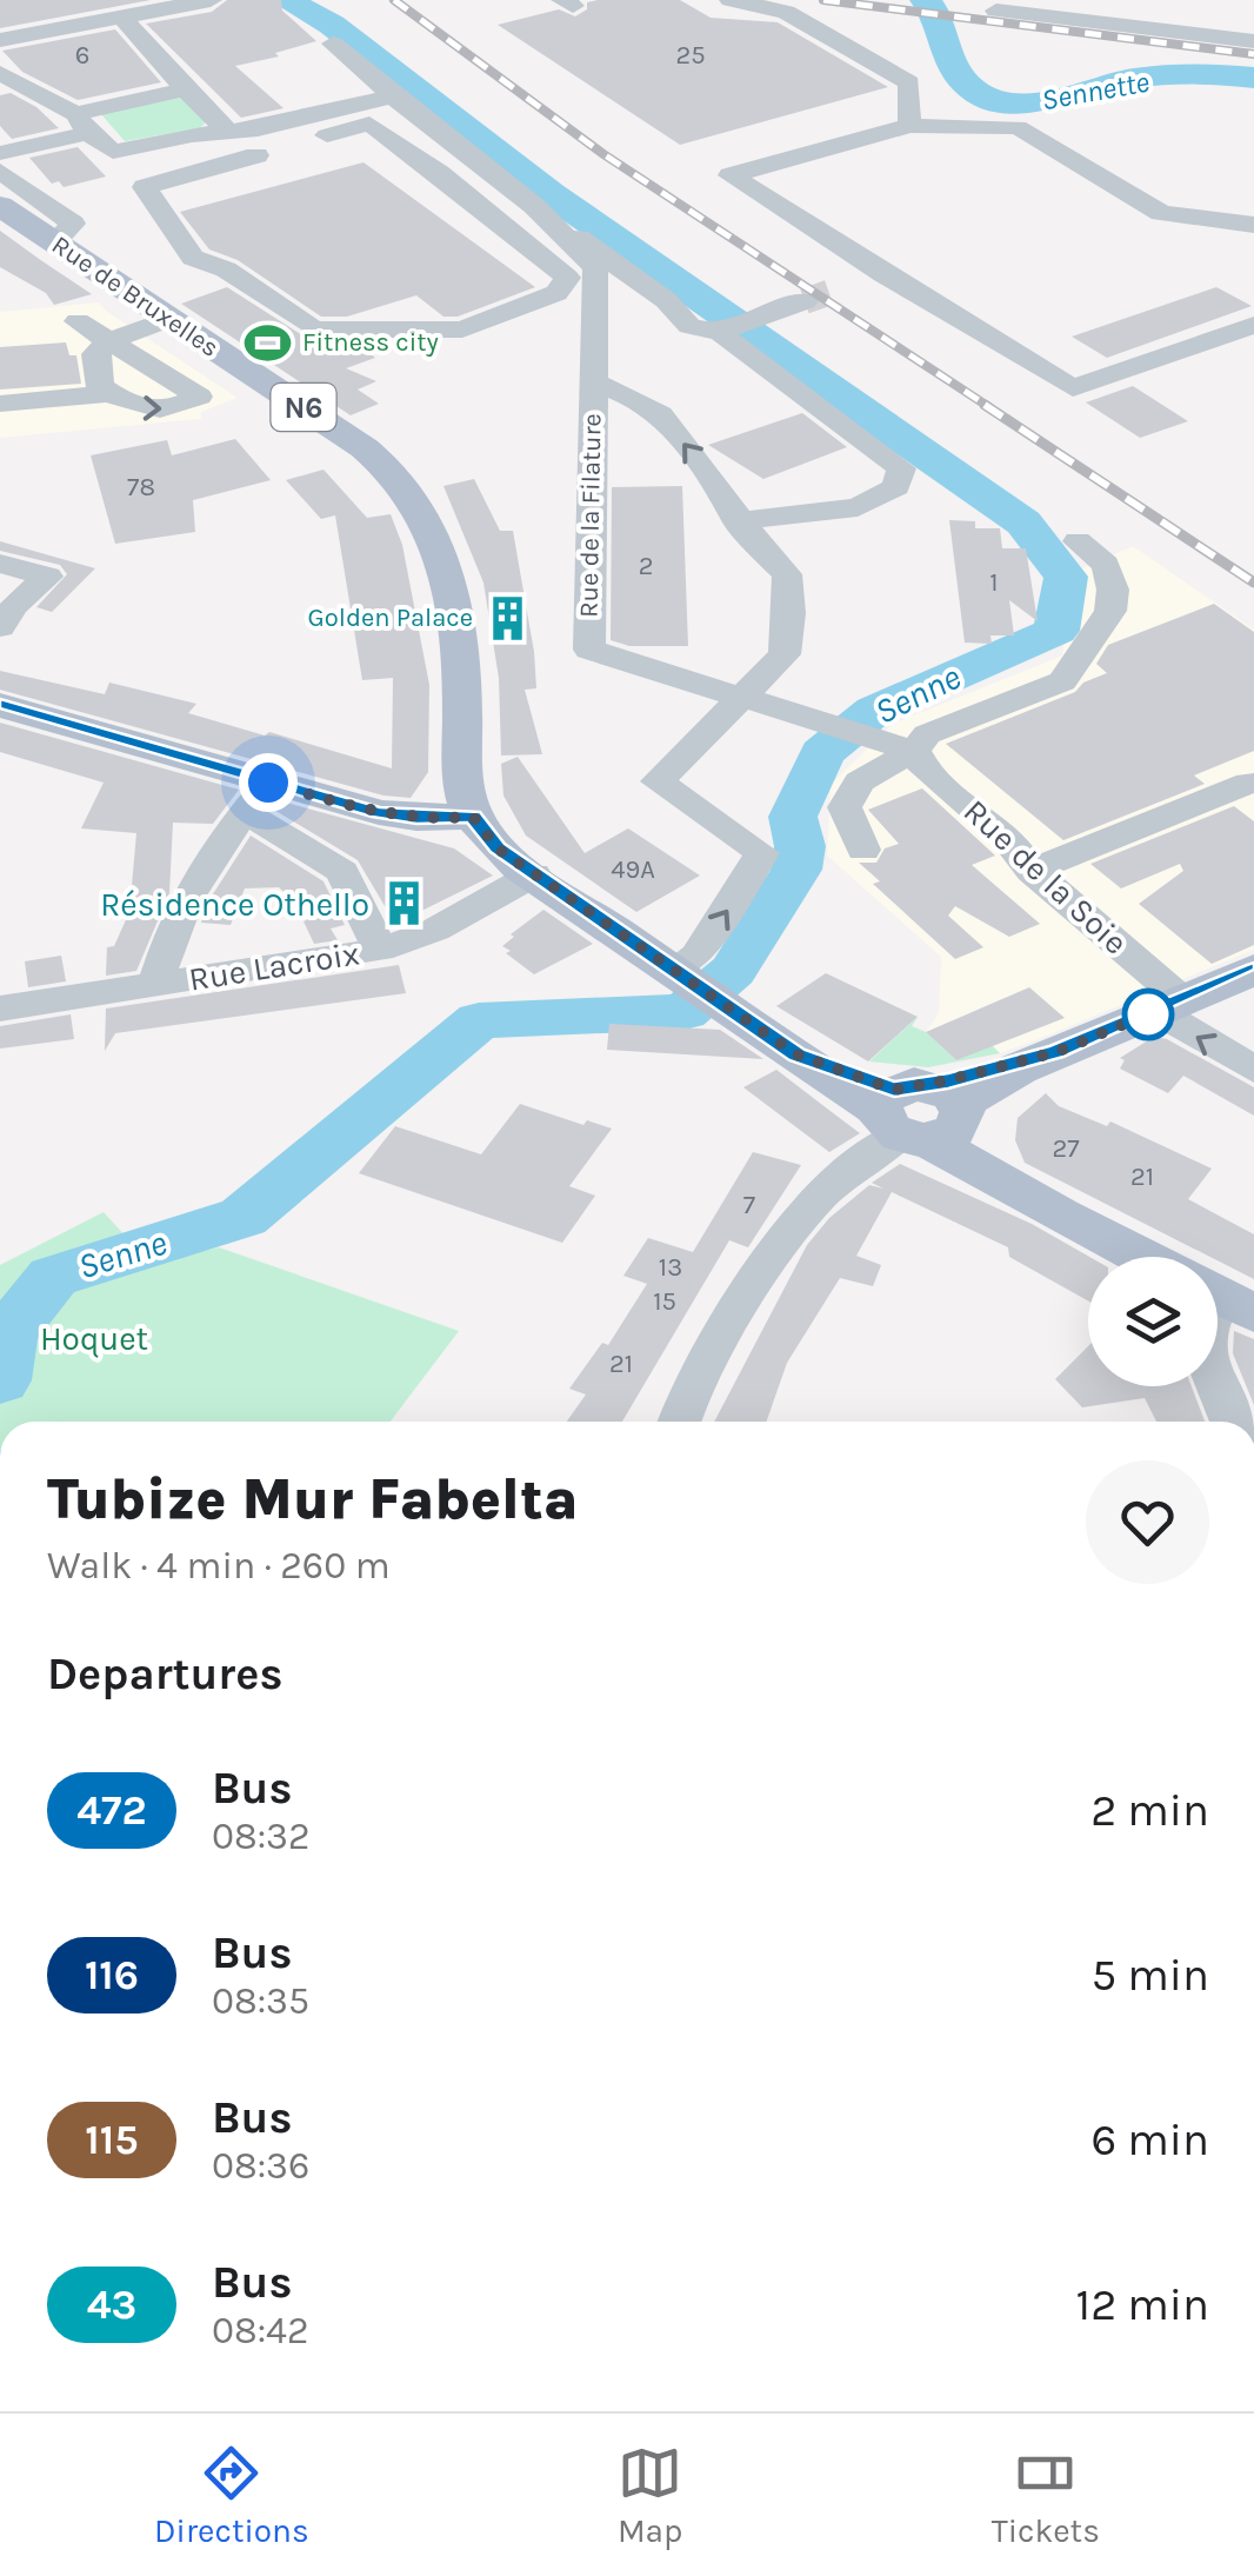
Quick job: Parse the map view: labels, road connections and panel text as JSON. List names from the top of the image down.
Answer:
{
  "streets": {
    "main road": ["Rue de Bruxelles", "N6"],
    "street": ["Rue de la Filature", "Rue de la Soie", "Rue Lacroix"]
  },
  "water": ["Sennette", "Senne"],
  "parks": ["Hoquet"],
  "places": {
    "sports": ["Fitness city"],
    "building": ["Golden Palace", "Résidence Othello"]
  },
  "lines": ["bus line 472"],
  "house_numbers": [
    "6",
    "25",
    "78",
    "2",
    "1",
    "49A",
    "27",
    "21",
    "7",
    "13",
    "15",
    "21"
  ],
  "page": {
    "heading": [
      ["Tubize Mur Fabelta", "Walk · 4 min · 260 m"],
      "Departures"
    ],
    "list": [
      {
        "mark": "472",
        "name": "Bus",
        "note": "08:32",
        "value": "2 min"
      },
      {
        "mark": "116",
        "name": "Bus",
        "note": "08:35",
        "value": "5 min"
      },
      {
        "mark": "115",
        "name": "Bus",
        "note": "08:36",
        "value": "6 min"
      },
      {
        "mark": "43",
        "name": "Bus",
        "note": "08:42",
        "value": "12 min"
      }
    ],
    "tabs": ["Directions", "Map", "Tickets"]
  }
}
